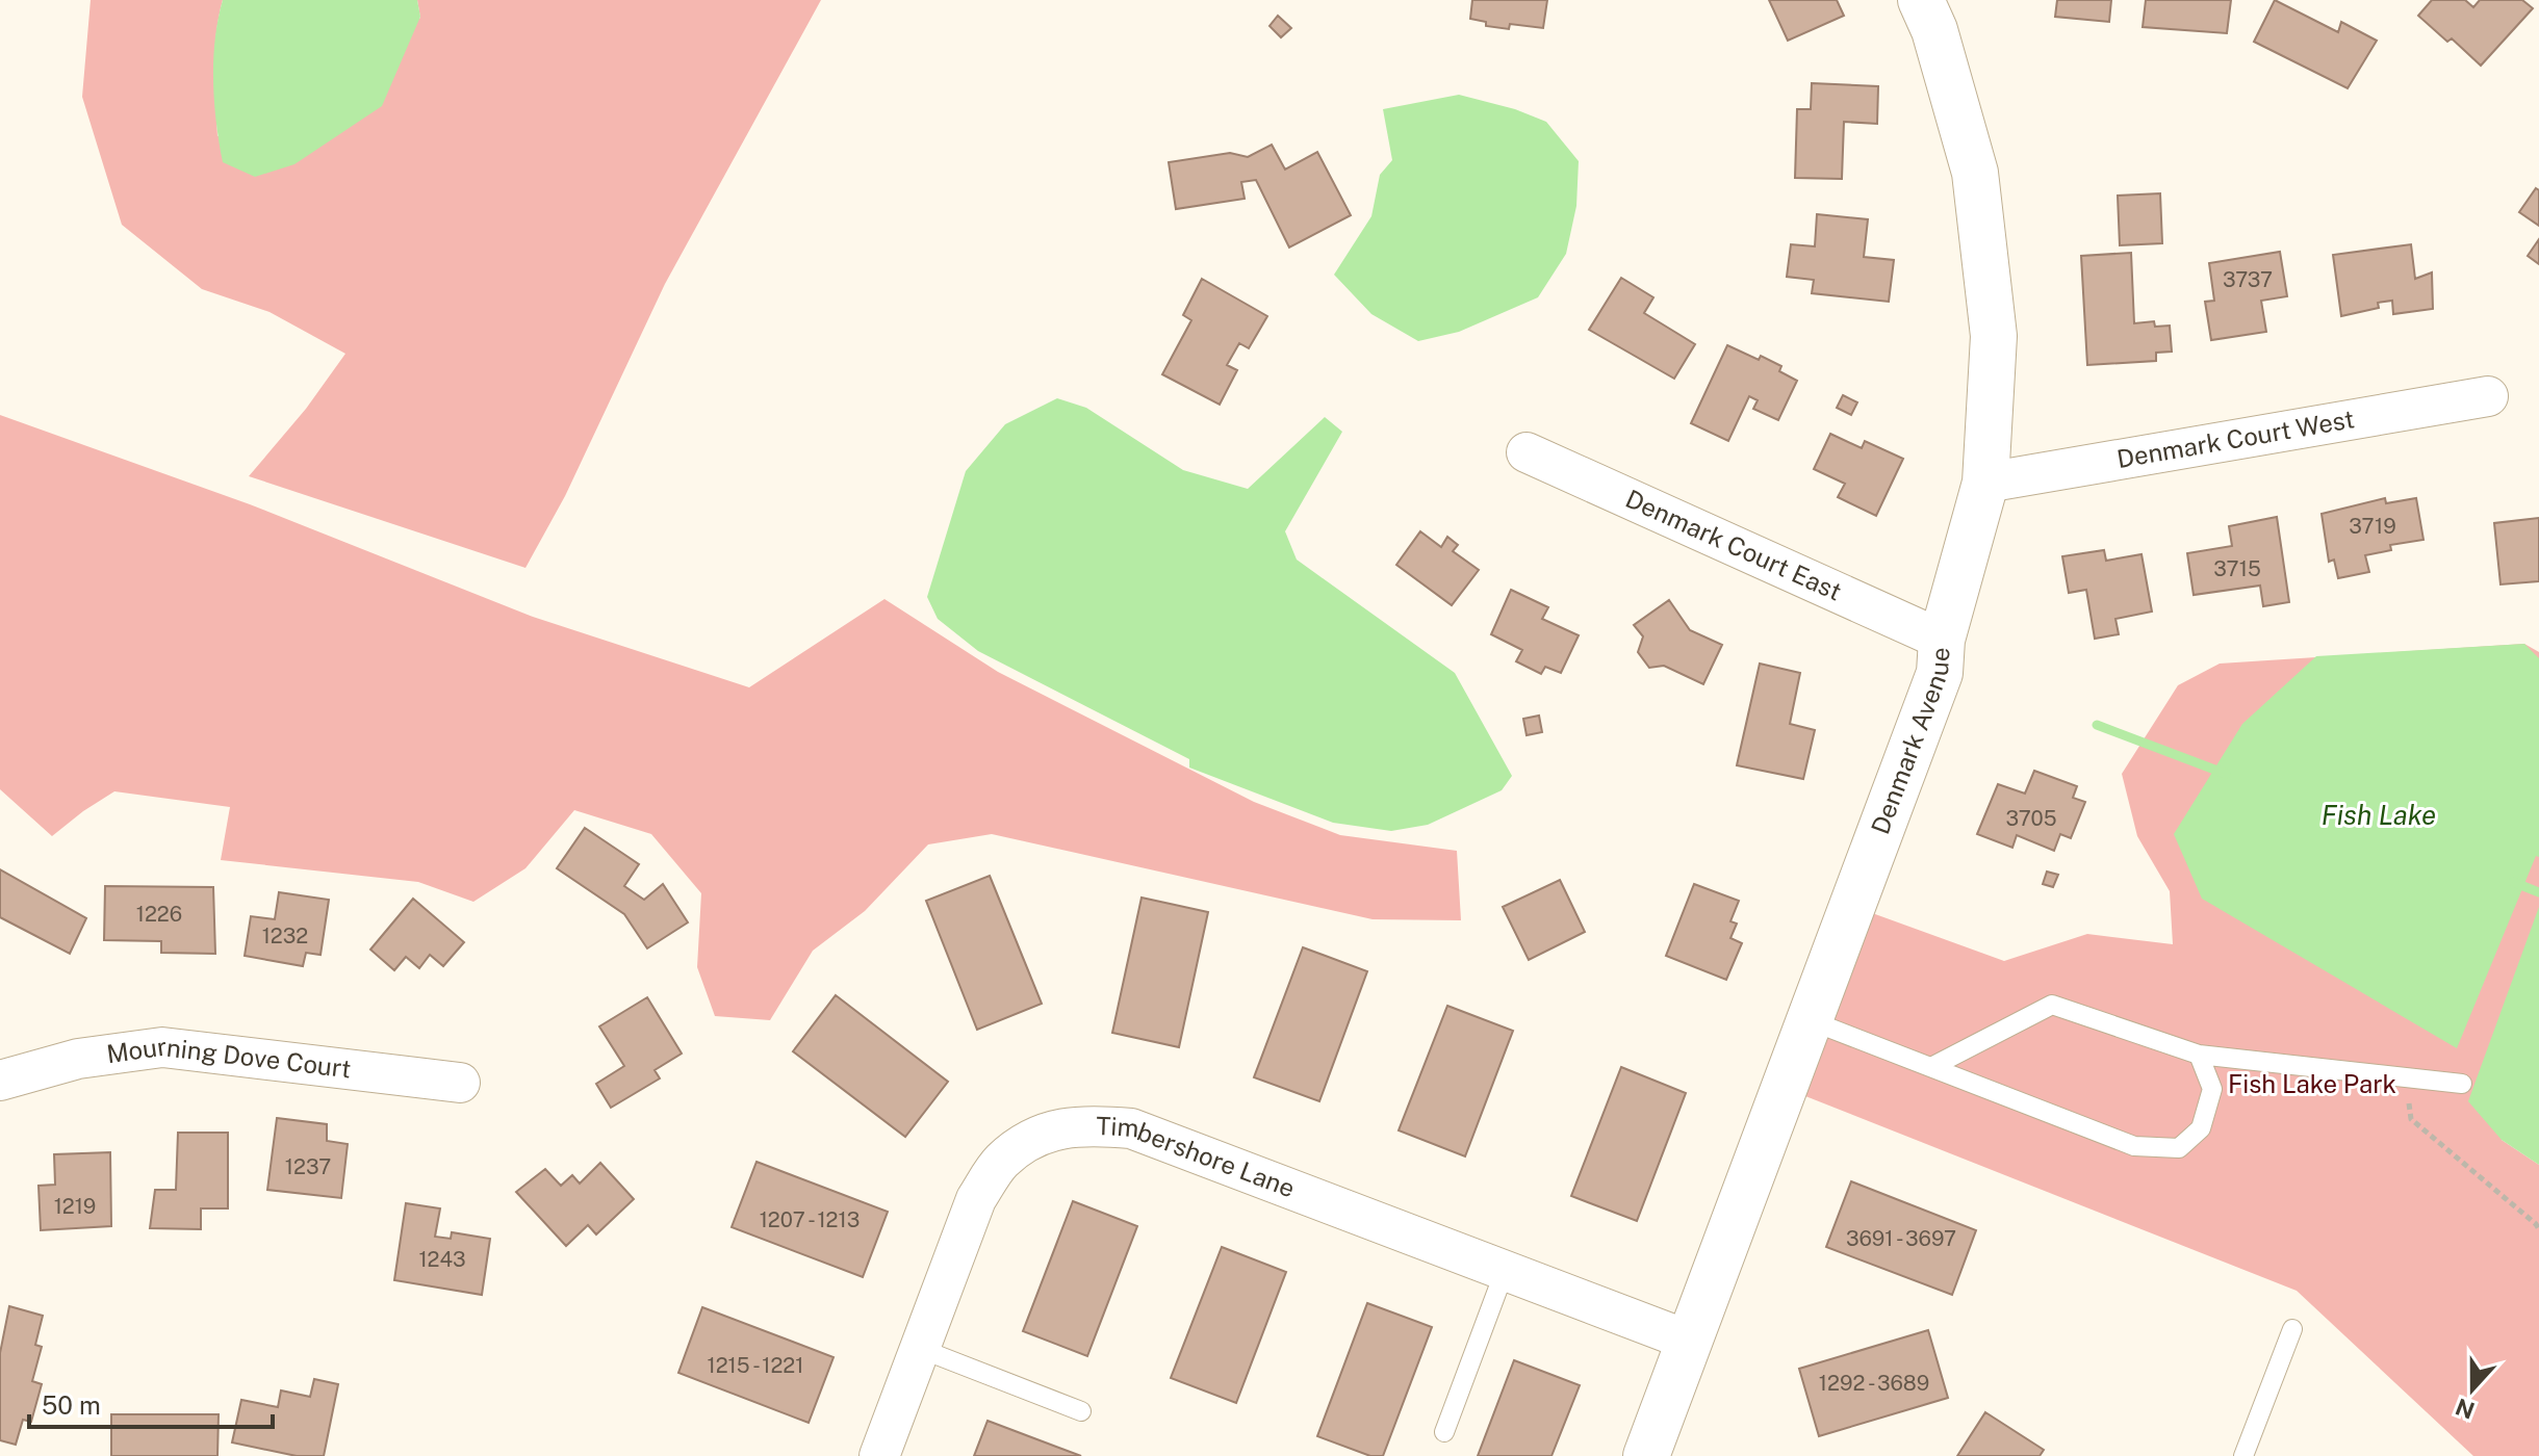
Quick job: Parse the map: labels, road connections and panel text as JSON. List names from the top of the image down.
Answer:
{
  "streets": {
    "street": [
      "Denmark Court West",
      "Denmark Court East",
      "Denmark Avenue",
      "Mourning Dove Court",
      "Timbershore Lane"
    ]
  },
  "crossings": [
    ["Denmark Court West", "Denmark Avenue"],
    ["Denmark Court East", "Denmark Avenue"],
    ["Denmark Avenue", "Timbershore Lane"]
  ],
  "water": ["Fish Lake"],
  "parks": ["Fish Lake Park"],
  "house_numbers": [
    "3737",
    "3719",
    "3715",
    "3705",
    "1226",
    "1232",
    "1237",
    "1219",
    "1207 - 1213",
    "3691 - 3697",
    "1243",
    "1215 - 1221",
    "1292 - 3689"
  ],
  "scale_bar": "50 m",
  "north": "bottom"
}
